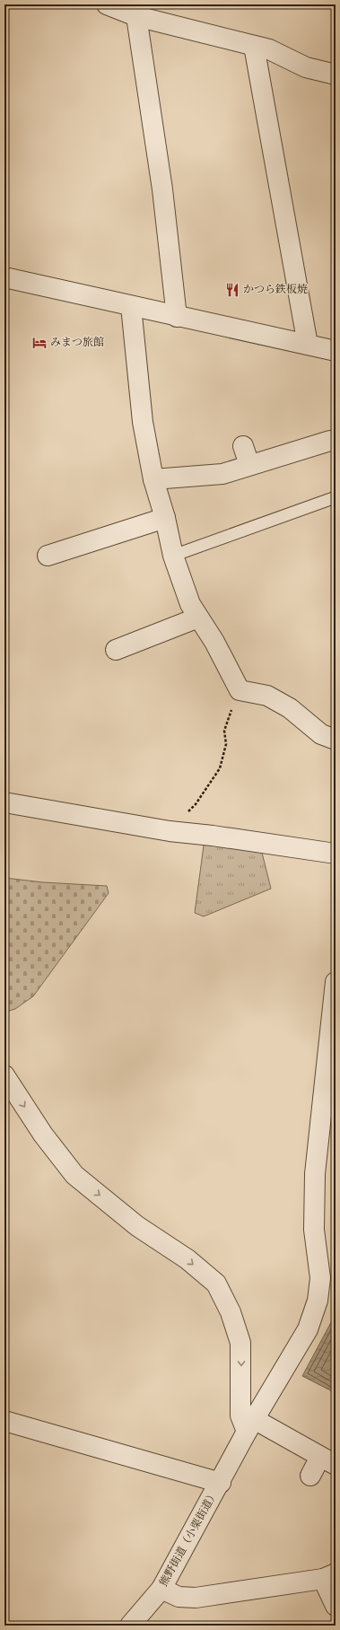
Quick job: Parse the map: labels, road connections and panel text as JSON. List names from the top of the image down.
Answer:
{
  "streets": {
    "street": ["熊野街道（小栗街道）"]
  },
  "places": {
    "restaurant": ["かつら鉄板焼"],
    "hotel": ["みまつ旅館"]
  }
}
